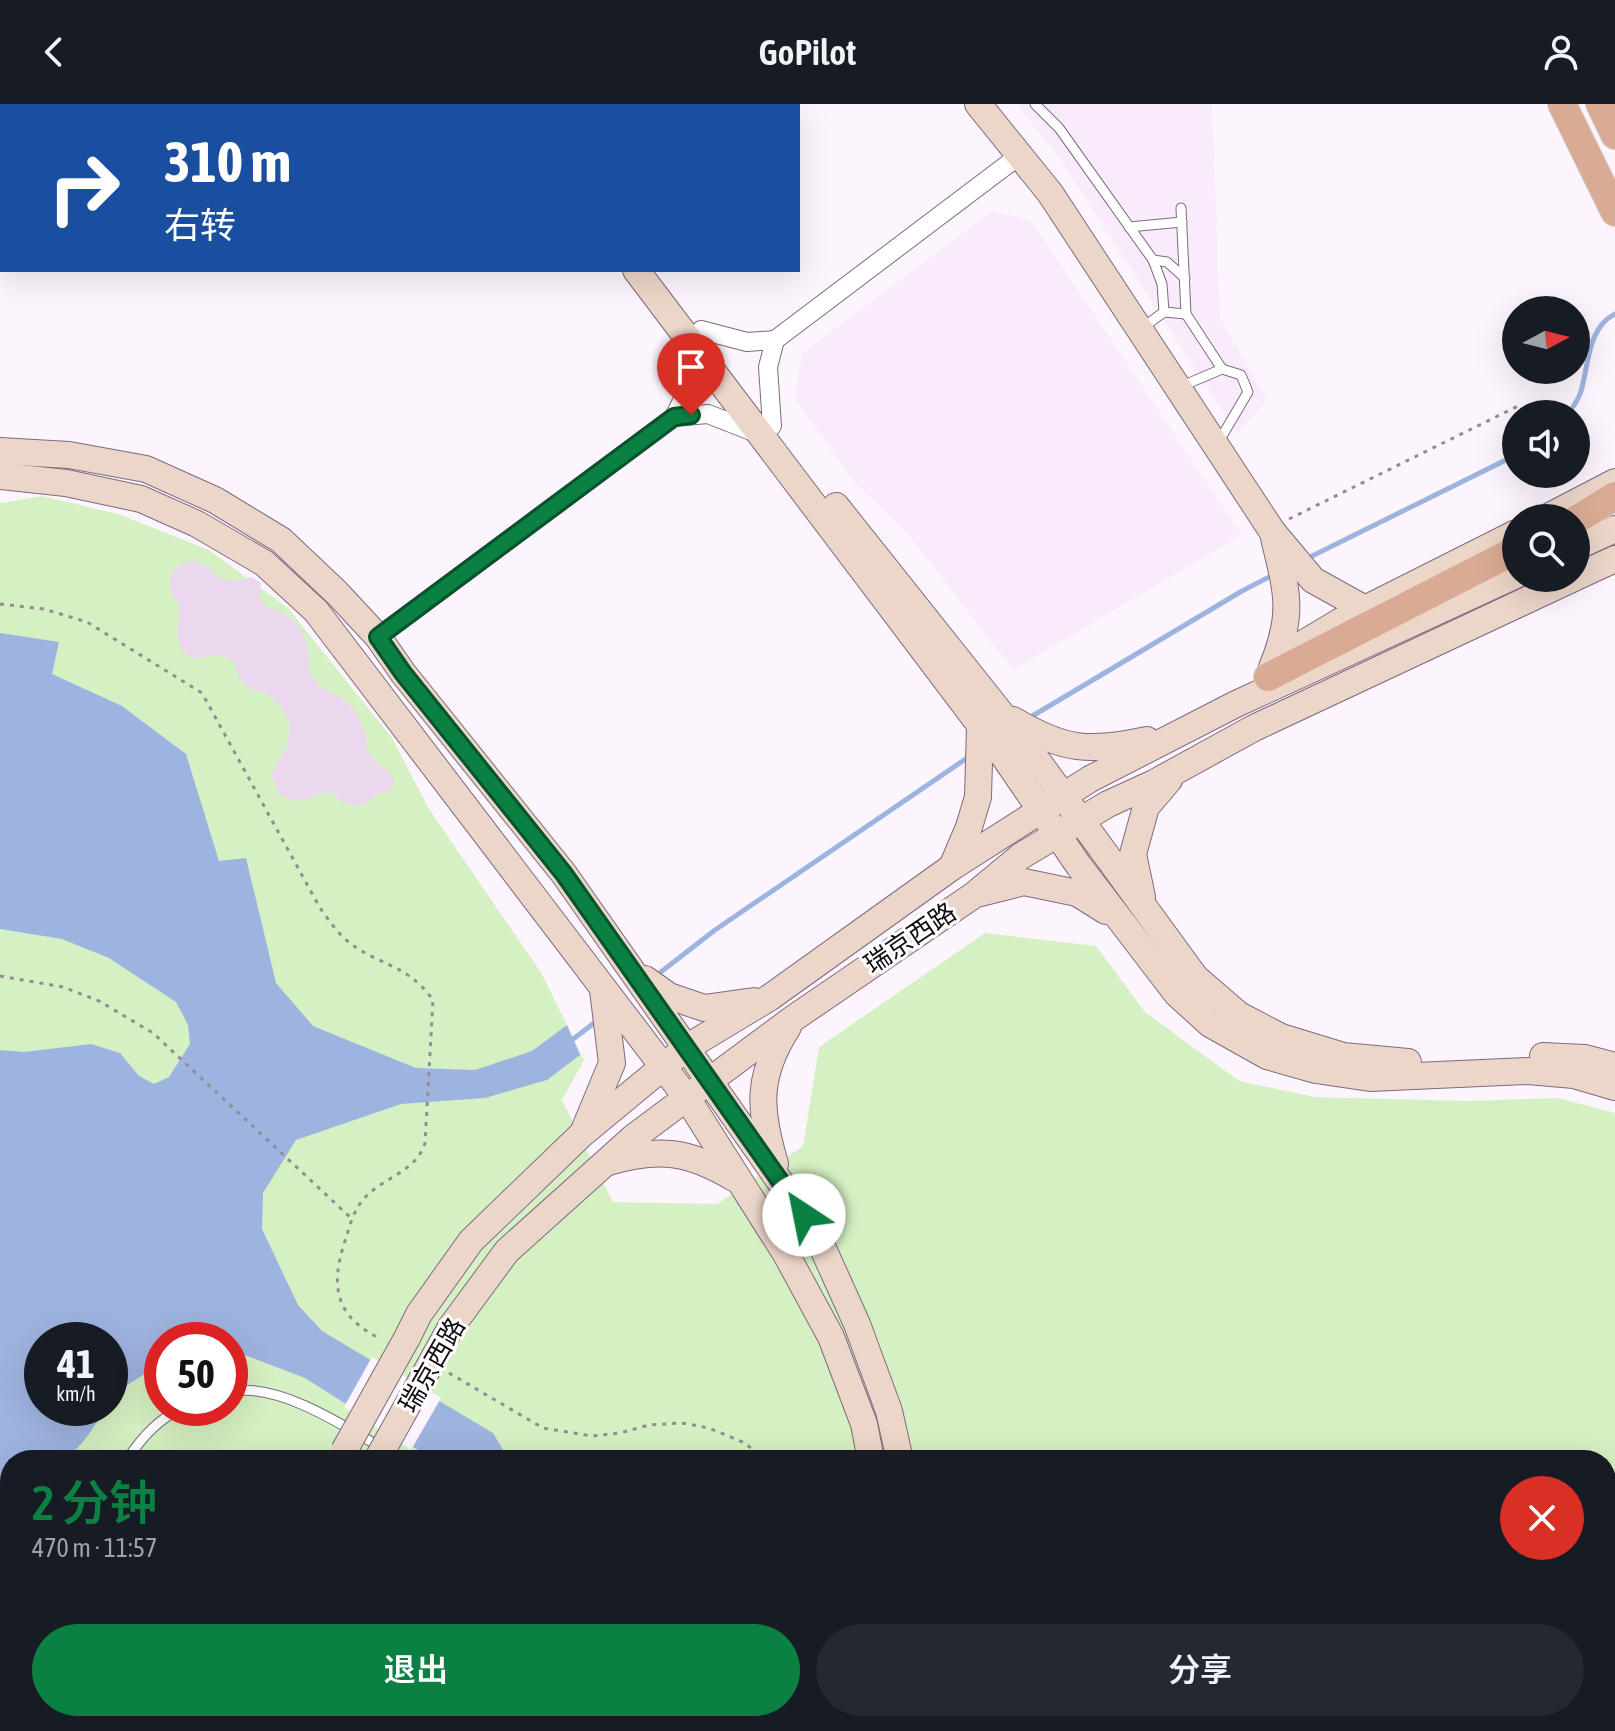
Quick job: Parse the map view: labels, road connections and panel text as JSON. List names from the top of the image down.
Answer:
{
  "streets": {
    "street": ["瑞京西路"]
  },
  "north": "right",
  "page": {
    "header": "GoPilot",
    "turn": ["310 m", "右转"],
    "speed": "41 km/h",
    "limit": "50",
    "heading": ["2 分钟", "470 m · 11:57"],
    "buttons": ["退出", "分享"]
  }
}
